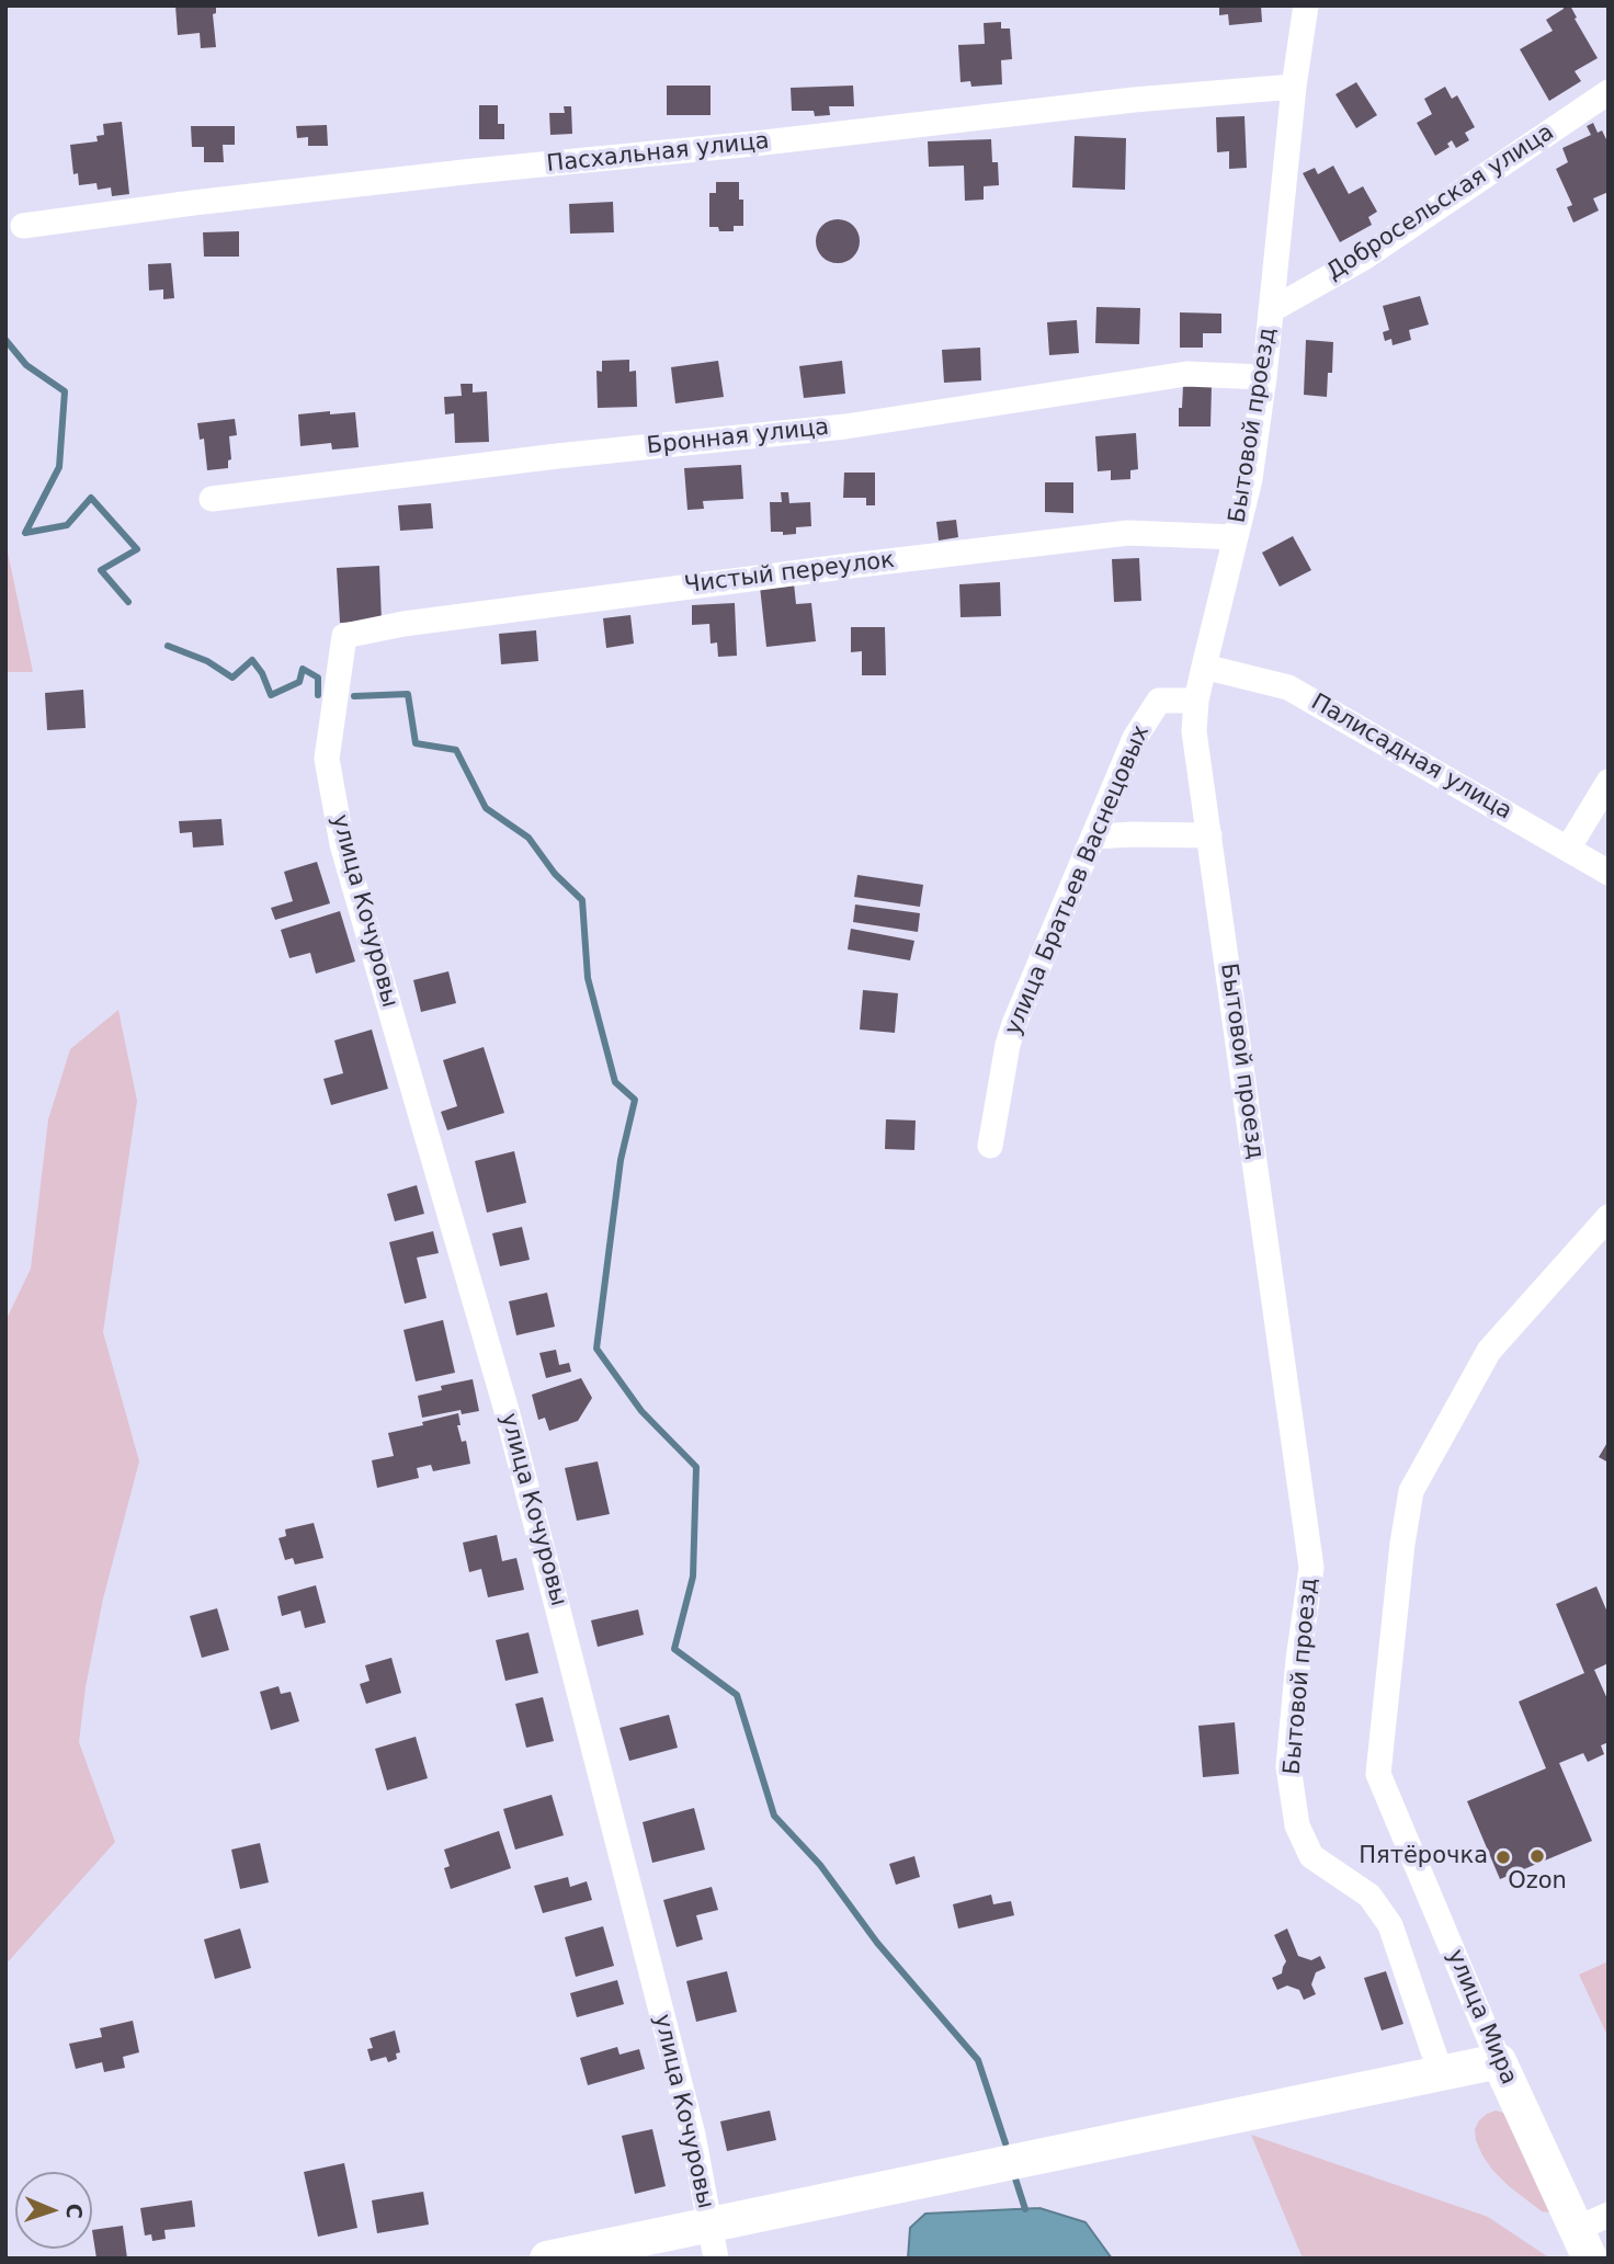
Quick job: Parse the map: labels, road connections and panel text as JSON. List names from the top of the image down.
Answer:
{
  "streets": {
    "street": [
      "Пасхальная улица",
      "Добросельская улица",
      "Бытовой проезд",
      "Бронная улица",
      "Чистый переулок",
      "Палисадная улица",
      "улица Братьев Васнецовых",
      "улица Кочуровы",
      "улица Мира"
    ]
  },
  "crossings": [
    ["Пасхальная улица", "Бытовой проезд"],
    ["Добросельская улица", "Бытовой проезд"],
    ["Бытовой проезд", "Бронная улица"],
    ["Бытовой проезд", "Чистый переулок"],
    ["Бытовой проезд", "Палисадная улица"],
    ["Бытовой проезд", "улица Братьев Васнецовых"],
    ["Чистый переулок", "улица Кочуровы"]
  ],
  "places": ["Ozon", "Пятёрочка"],
  "north": "right"
}
